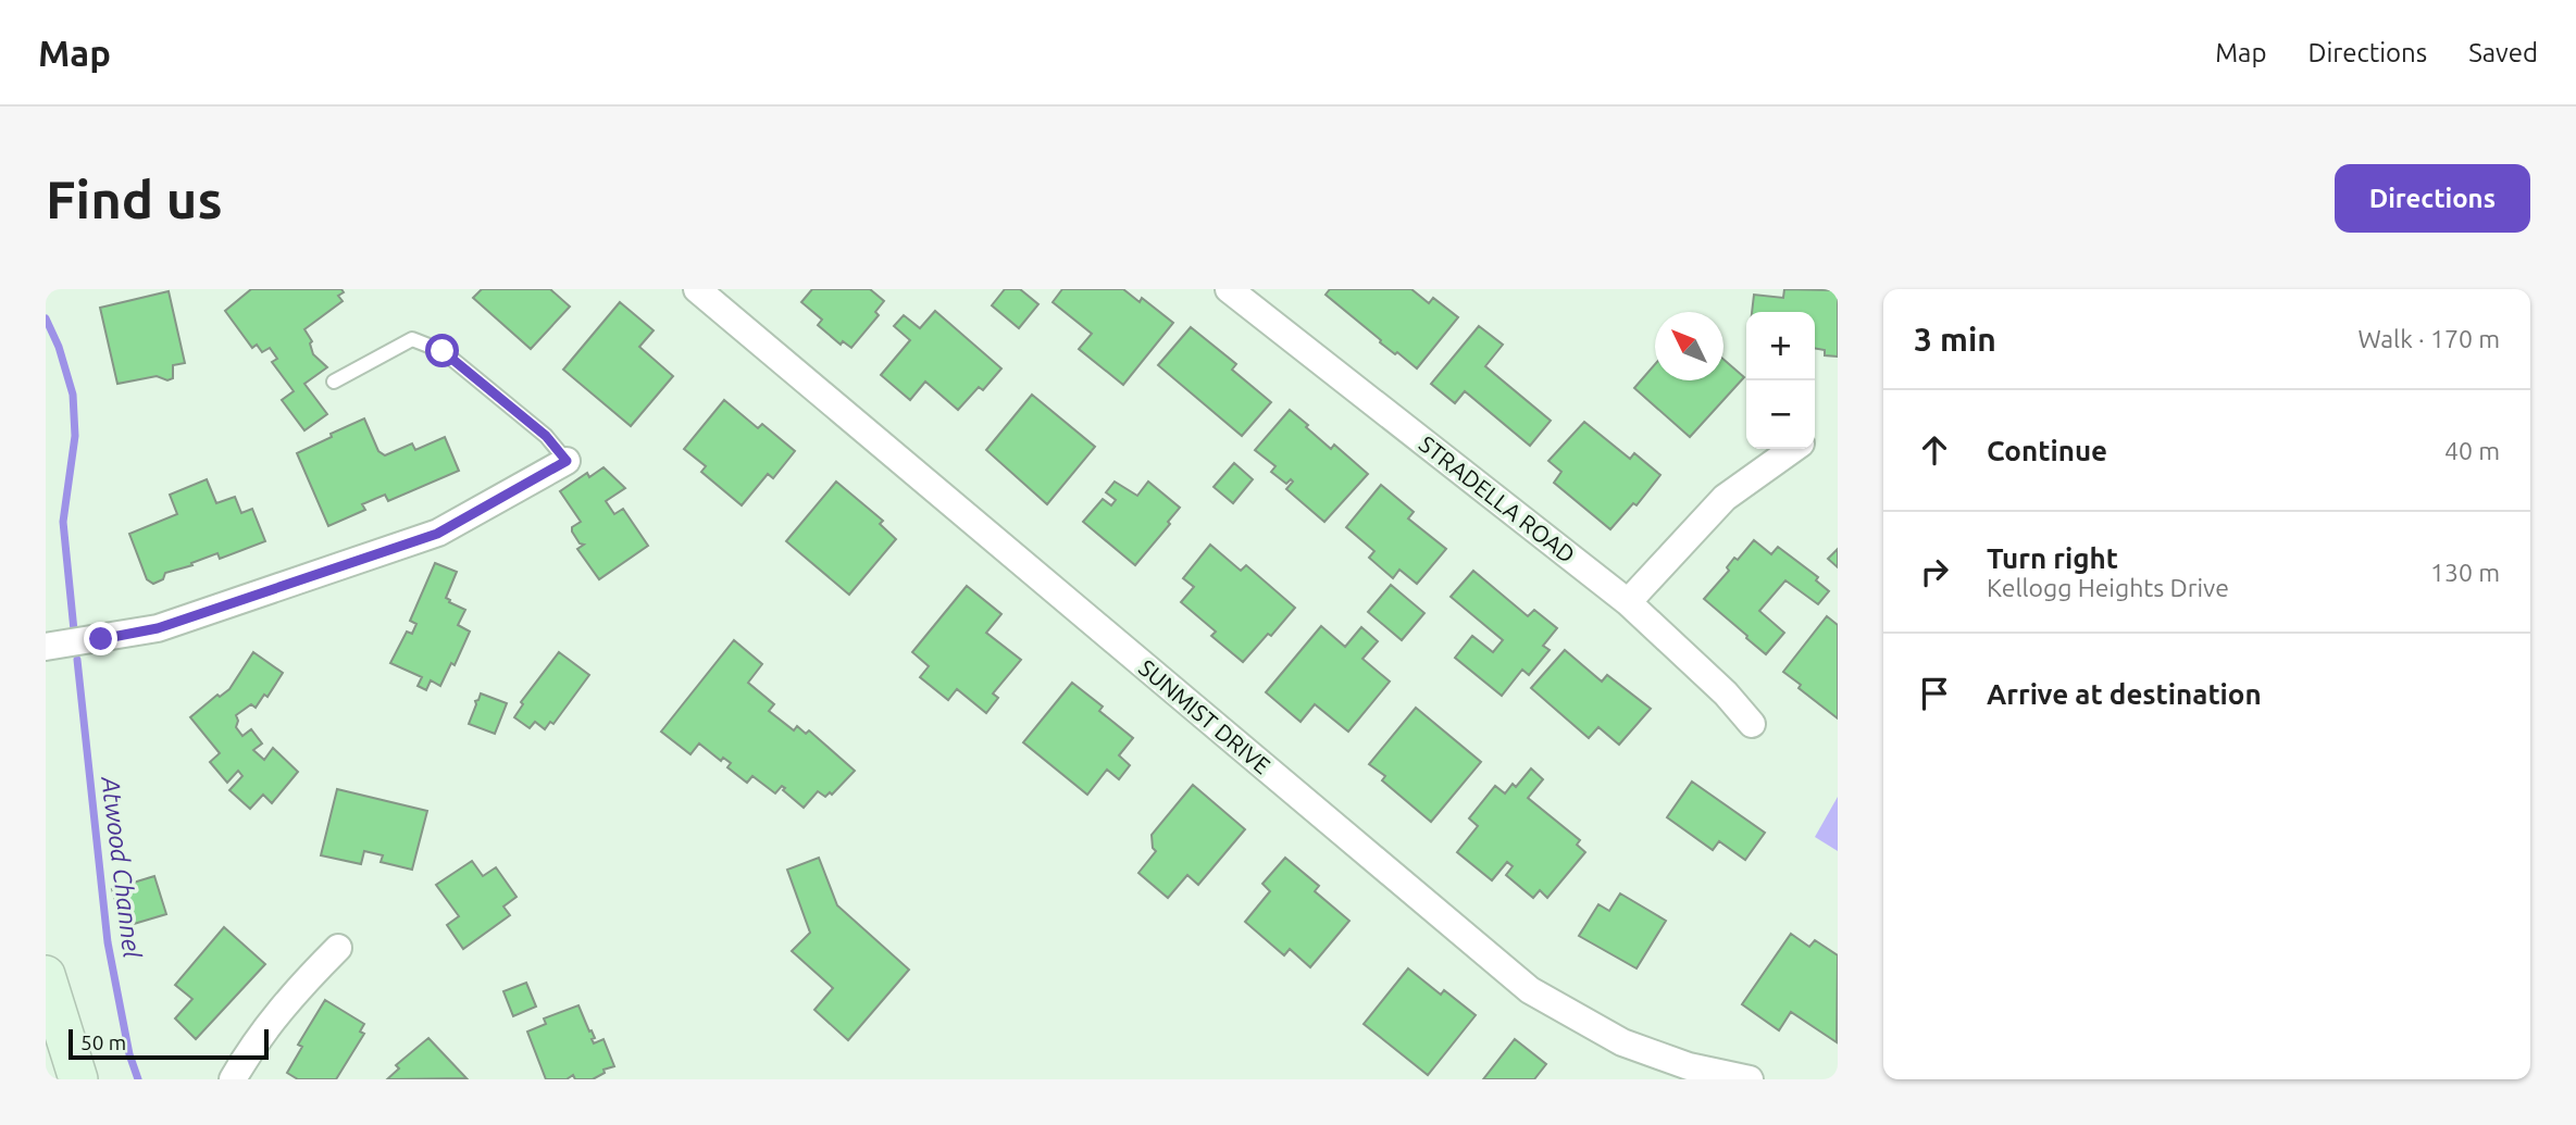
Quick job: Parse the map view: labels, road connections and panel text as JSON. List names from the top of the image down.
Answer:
{
  "streets": {
    "street": ["STRADELLA ROAD", "SUNMIST DRIVE"]
  },
  "water": ["Atwood Channel"],
  "scale_bar": "50 m",
  "north": "top left",
  "page": {
    "header": "Map",
    "nav": ["Map", "Directions", "Saved"],
    "buttons": "Directions",
    "title": "Find us",
    "heading": ["3 min", "Walk · 170 m"],
    "map_buttons": ["+", "−"],
    "list": [
      ["Continue", "40 m"],
      ["Turn right", "Kellogg Heights Drive", "130 m"],
      "Arrive at destination"
    ],
    "scale": "50 m"
  }
}
